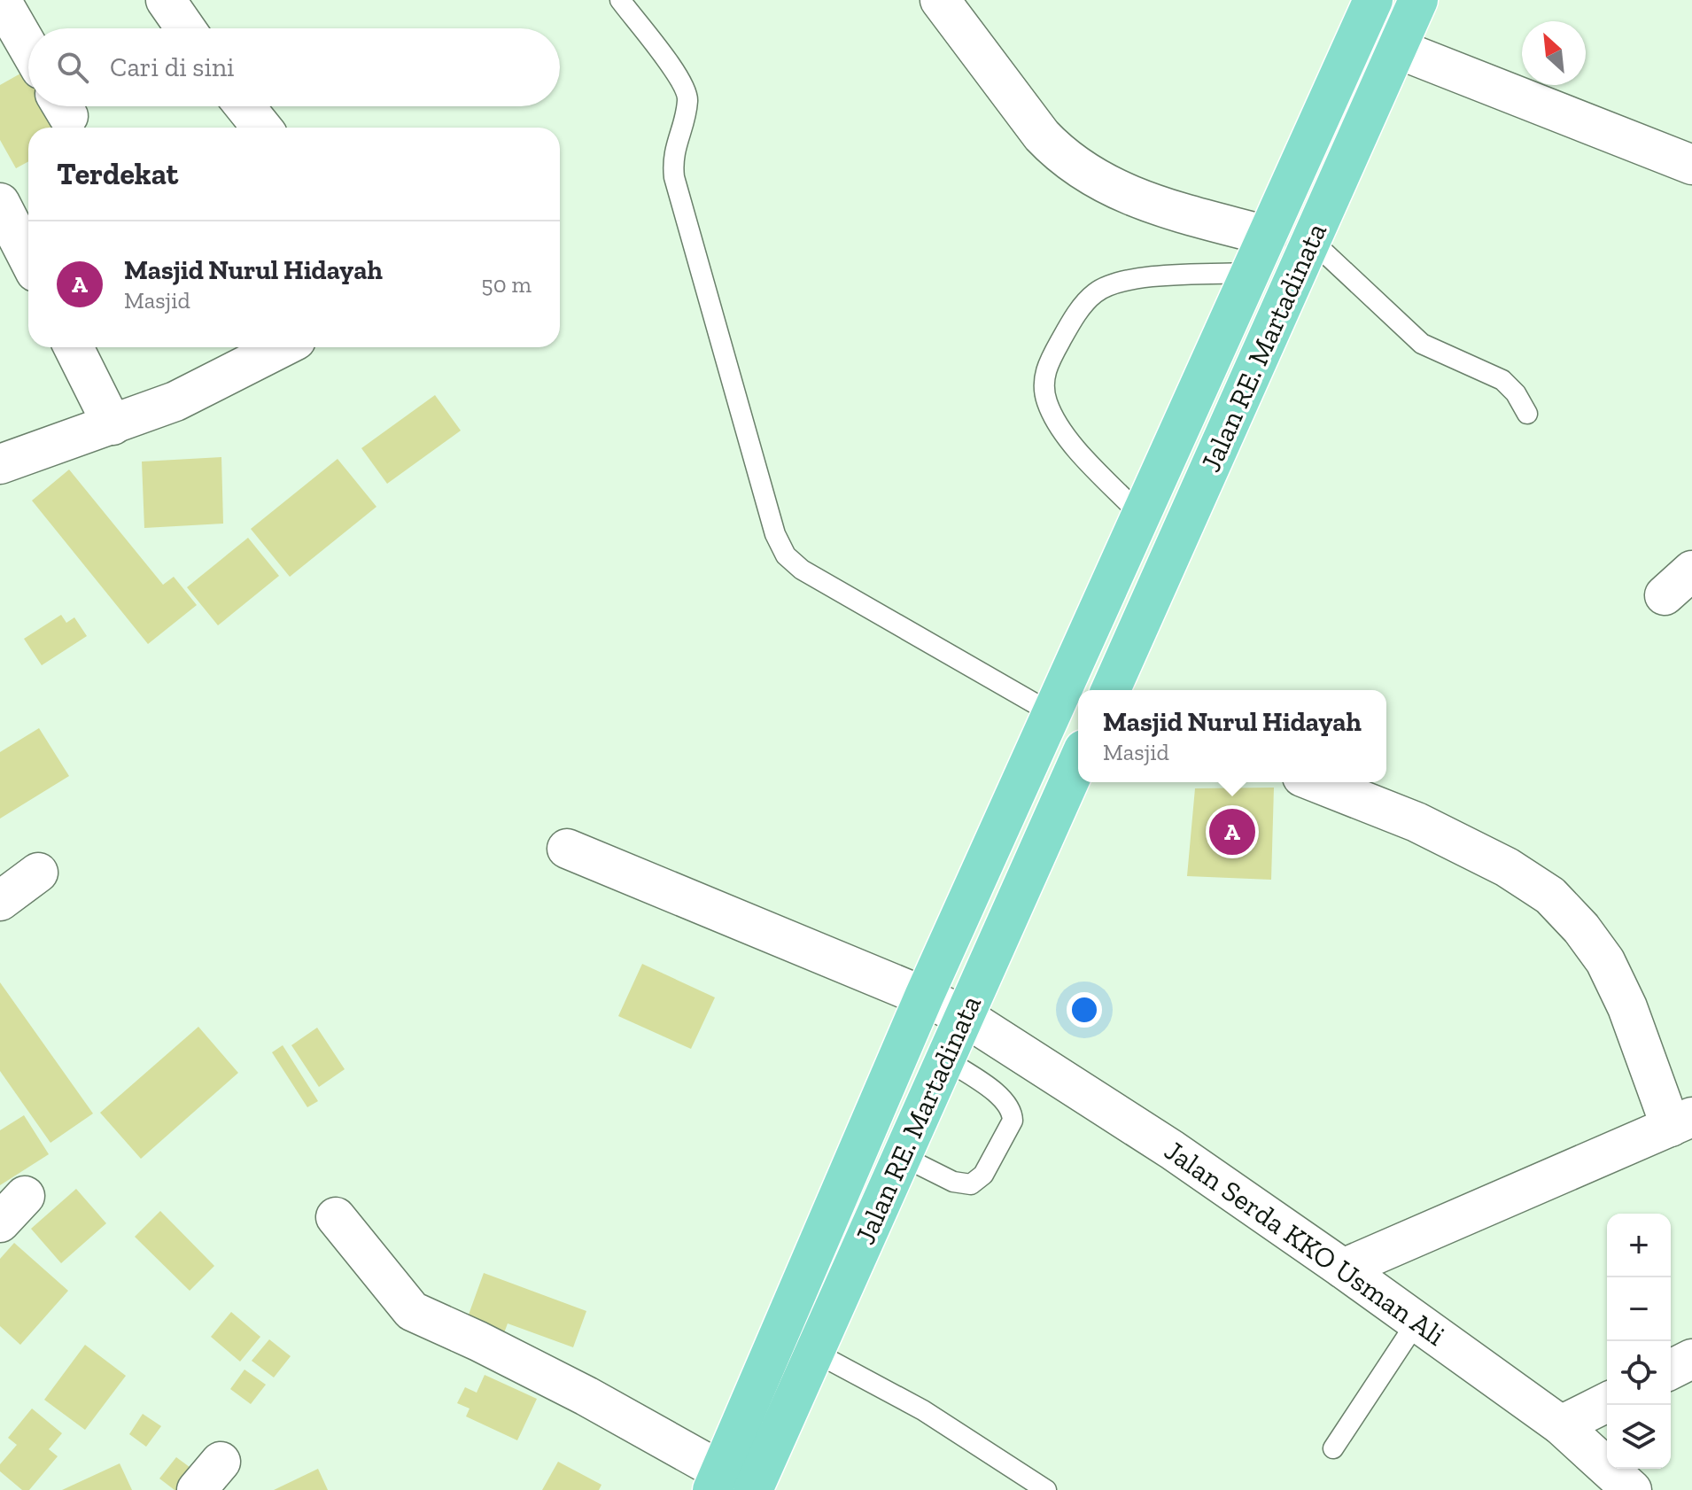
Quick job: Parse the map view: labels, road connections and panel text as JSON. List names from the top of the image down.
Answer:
{
  "streets": {
    "highway": ["Jalan RE. Martadinata"],
    "street": ["Jalan Serda KKO Usman Ali"]
  },
  "crossings": [
    ["Jalan RE. Martadinata", "Jalan Serda KKO Usman Ali"]
  ],
  "north": "top left",
  "page": {
    "search": "Cari di sini",
    "heading": "Terdekat",
    "list": [
      {
        "mark": "A",
        "name": "Masjid Nurul Hidayah",
        "note": "Masjid",
        "value": "50 m"
      }
    ],
    "popup": ["Masjid Nurul Hidayah", "Masjid"],
    "pins": "A",
    "map_buttons": ["+", "−"]
  }
}
